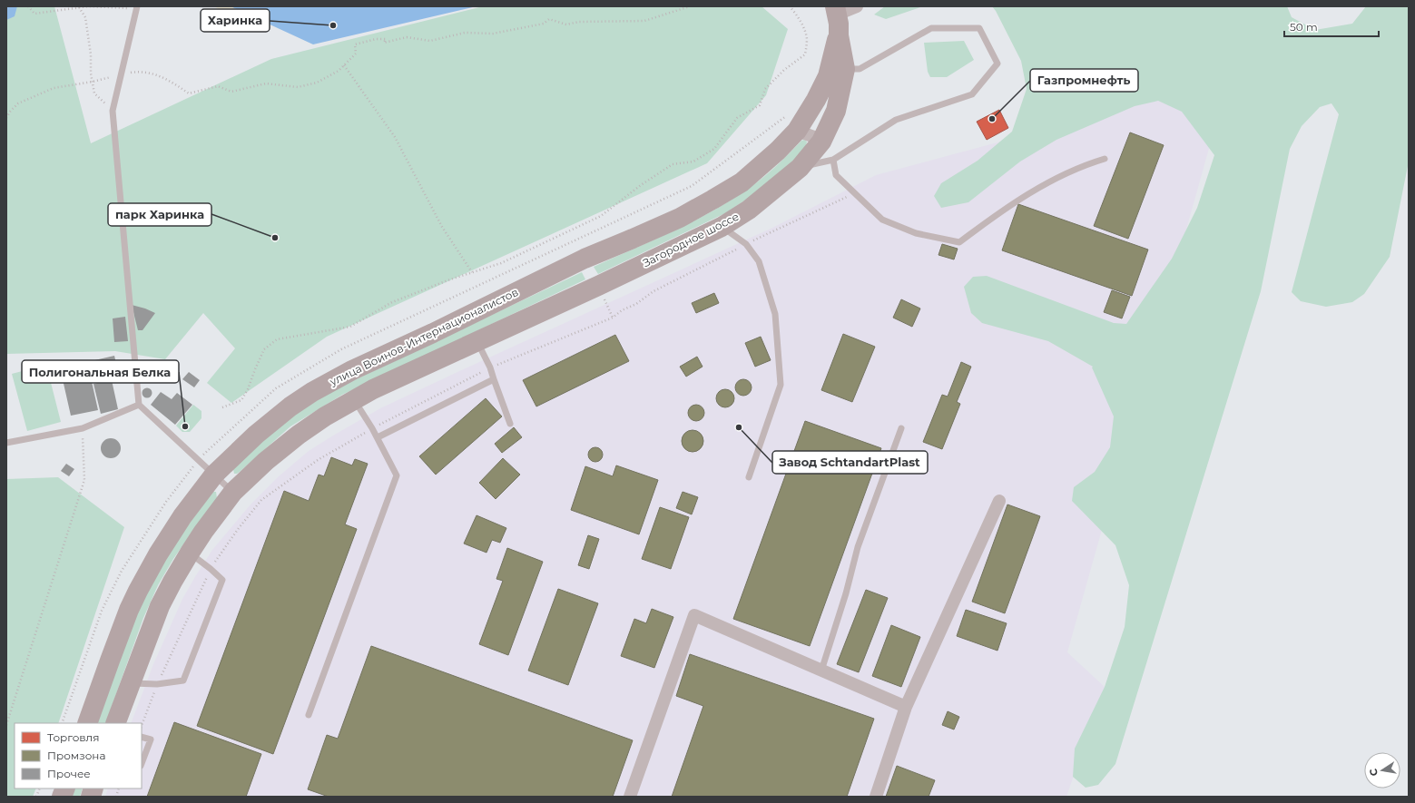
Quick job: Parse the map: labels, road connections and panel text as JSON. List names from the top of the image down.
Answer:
{
  "streets": {
    "main road": ["Загородное шоссе", "улица Воинов-Интернационалистов"]
  },
  "crossings": [
    ["Загородное шоссе", "улица Воинов-Интернационалистов"]
  ],
  "places": [
    "Харинка",
    "Газпромнефть",
    "парк Харинка",
    "Полигональная Белка",
    "Завод SchtandartPlast"
  ],
  "legend": ["Торговля", "Промзона", "Прочее"],
  "scale_bar": "50 m",
  "north": "left"
}
